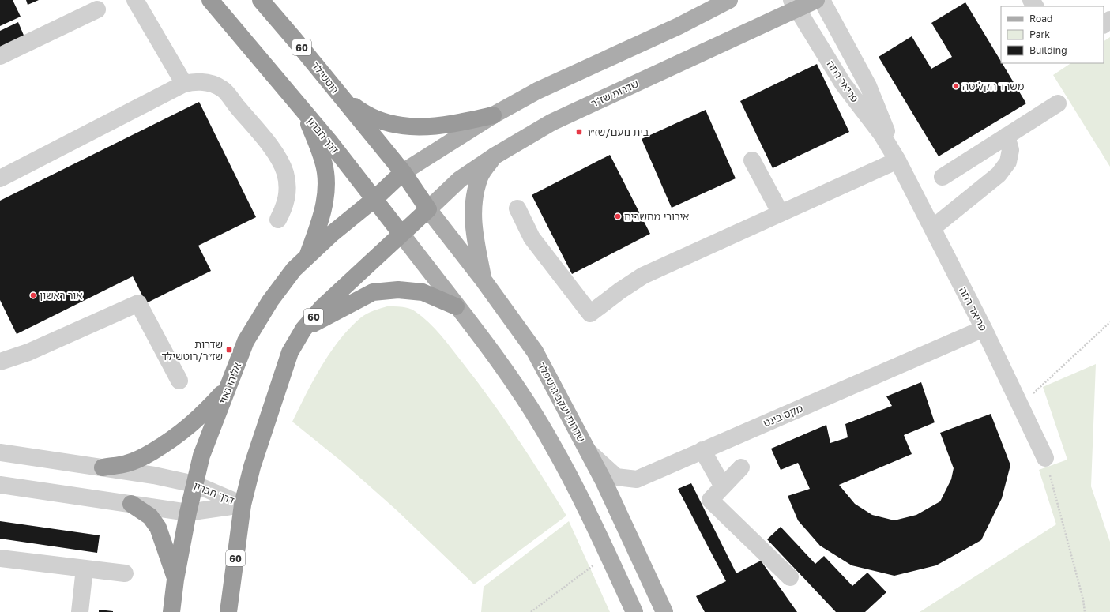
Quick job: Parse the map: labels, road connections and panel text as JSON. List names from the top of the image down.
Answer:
{
  "streets": {
    "highway": [
      "60",
      "רוטשילד",
      "דרך חברון",
      "אליהו נאוי"
    ],
    "main road": ["שדרות שז\"ר", "שדרות יעקב גרשפלד"],
    "street": ["פריאר רחה", "מקס בינט"]
  },
  "crossings": [
    ["60", "רוטשילד"],
    ["60", "שדרות שז\"ר"],
    ["60", "דרך חברון"],
    ["60", "שדרות יעקב גרשפלד"],
    ["פריאר רחה", "שדרות שז\"ר"],
    ["פריאר רחה", "מקס בינט"],
    ["שדרות שז\"ר", "שדרות יעקב גרשפלד"],
    ["דרך חברון", "אליהו נאוי"],
    ["שדרות יעקב גרשפלד", "מקס בינט"]
  ],
  "places": {
    "other": ["משרד הקליטה", "איבורי מחשבים", "אור ראשון"],
    "transit": ["בית נועם/שז״ר", "שדרות שז״ר/רוטשילד"]
  },
  "legend": ["Road", "Park", "Building"]
}
